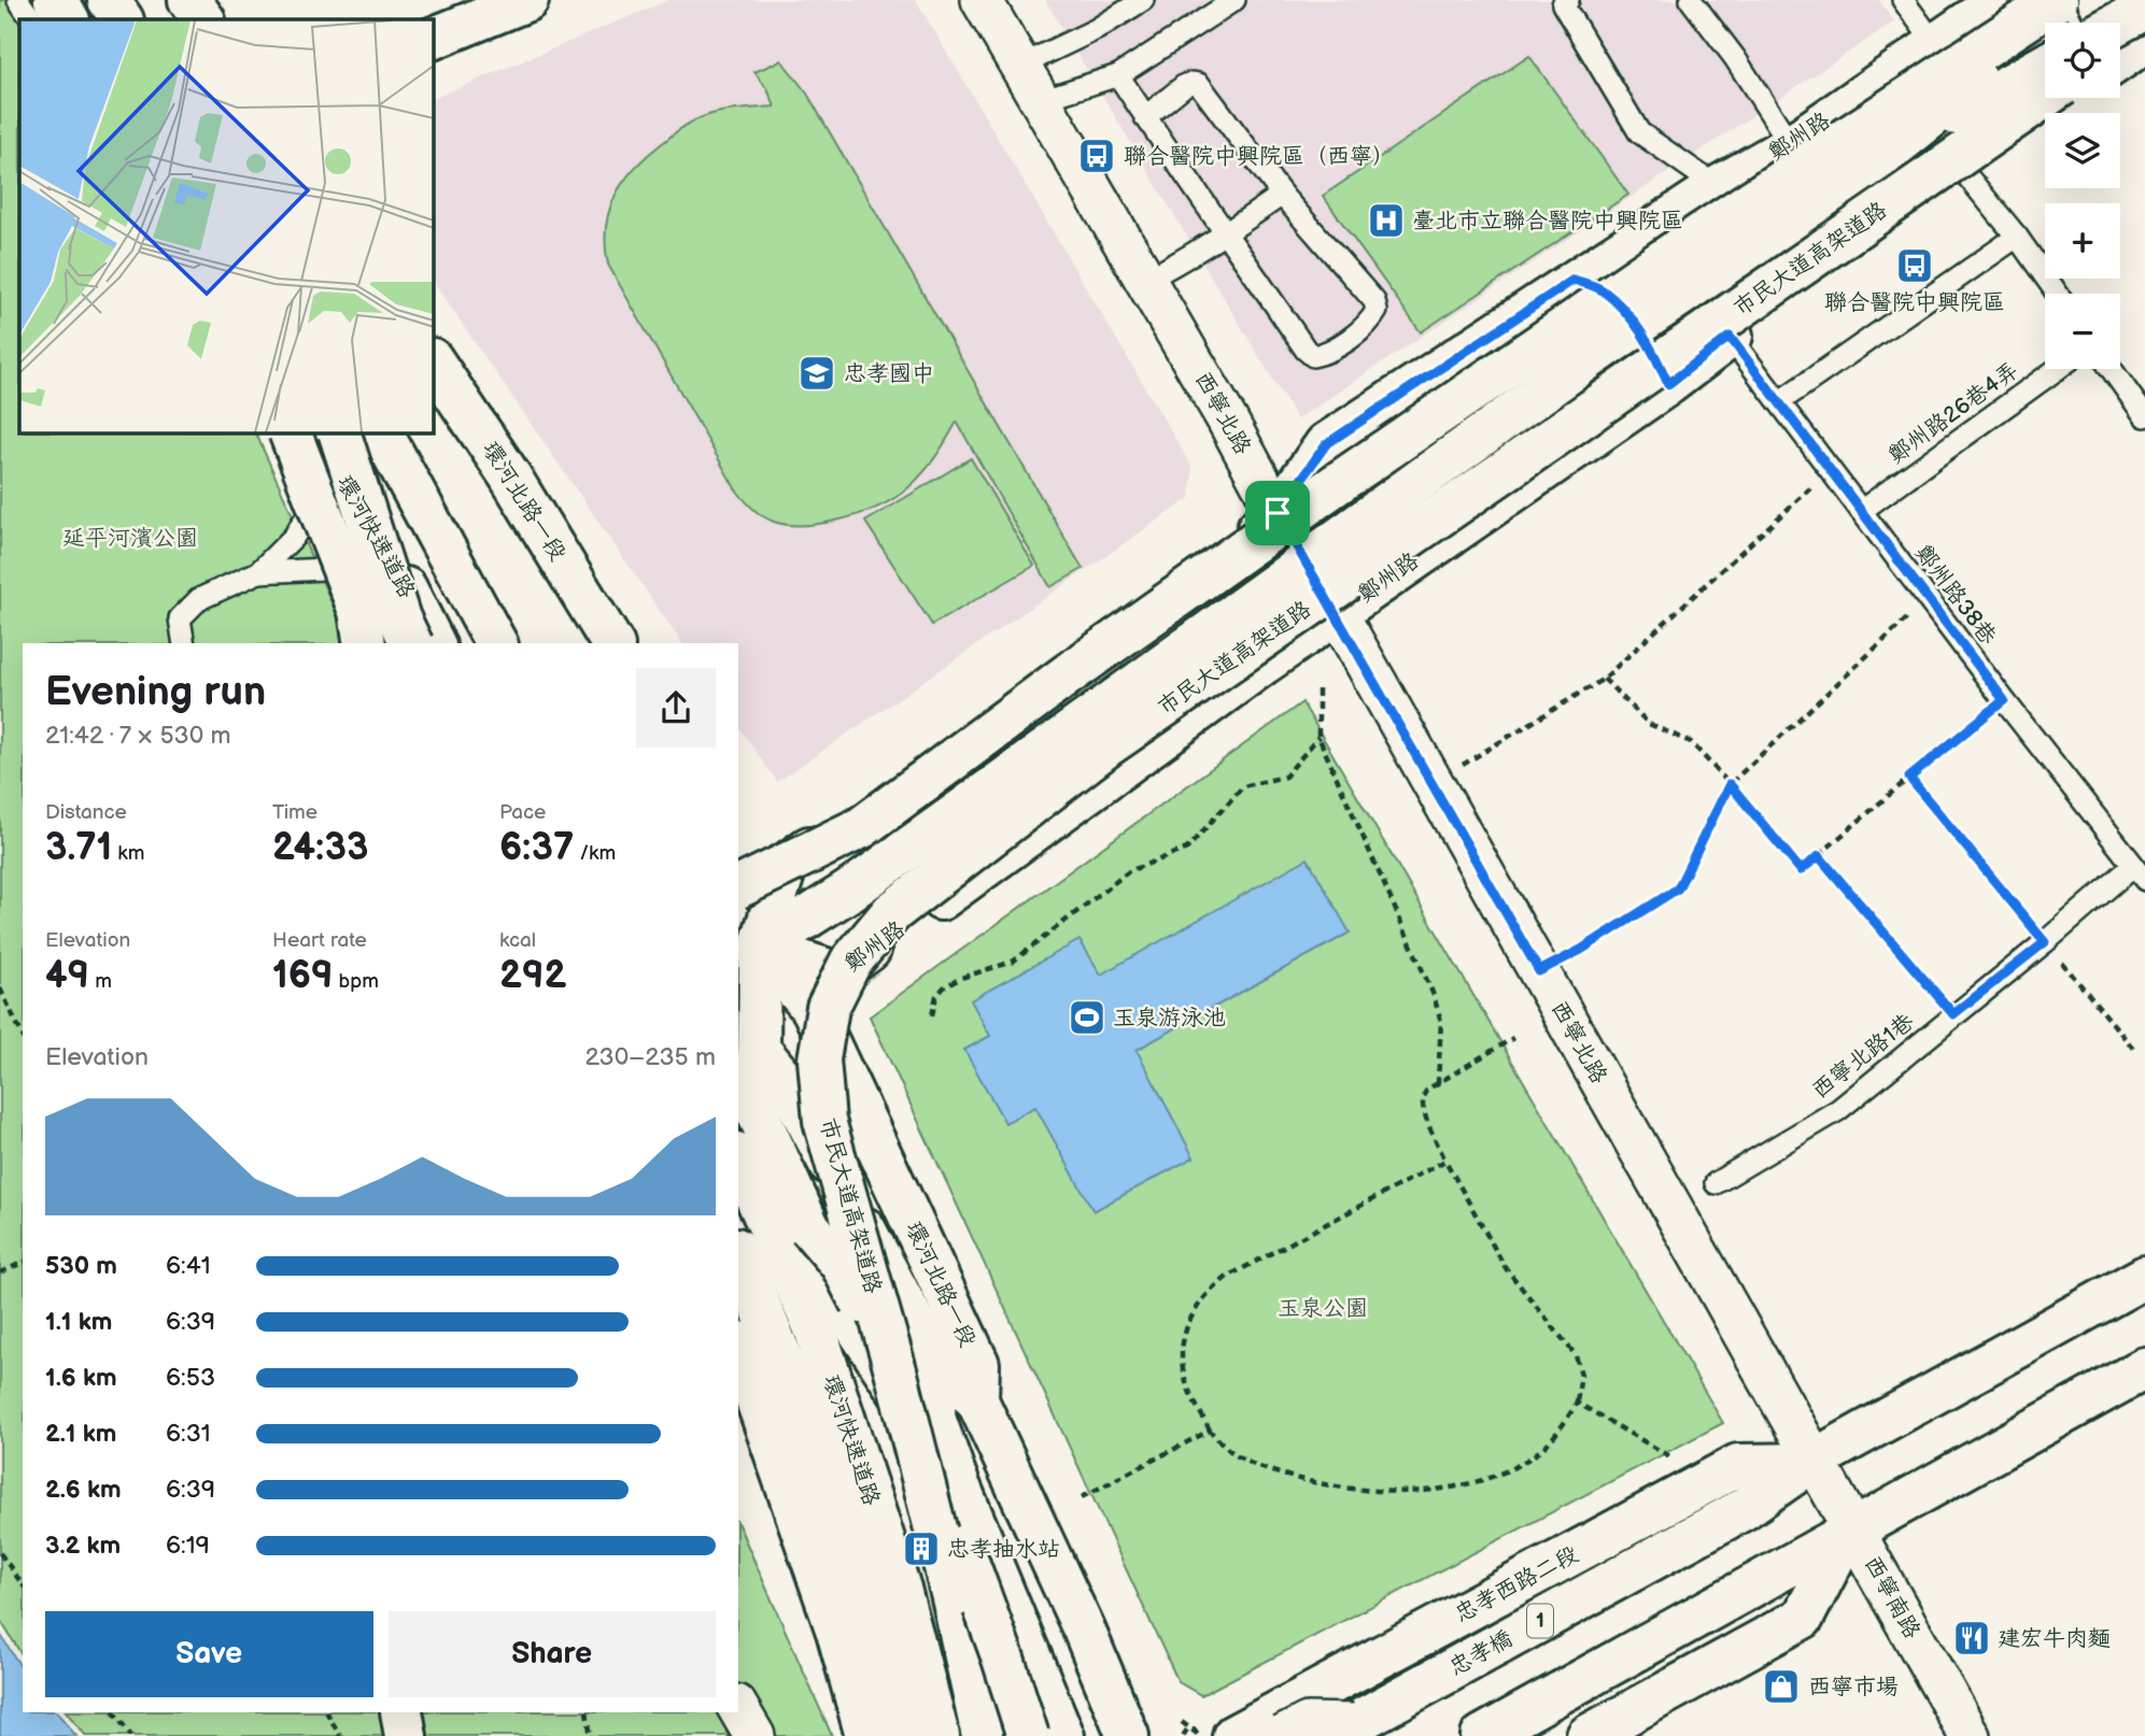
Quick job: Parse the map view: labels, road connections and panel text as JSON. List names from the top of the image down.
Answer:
{
  "streets": {
    "main road": [
      "鄭州路",
      "市民大道高架道路",
      "環河北路一段",
      "環河快速道路",
      "忠孝西路二段",
      "1",
      "忠孝橋"
    ],
    "street": ["西寧北路", "西寧南路"],
    "lane": ["鄭州路26巷4弄", "鄭州路38巷", "西寧北路1巷"]
  },
  "crossings": [
    ["鄭州路", "西寧北路"],
    ["鄭州路", "環河北路一段"],
    ["鄭州路", "鄭州路38巷"],
    ["西寧北路", "忠孝西路二段"],
    ["西寧北路", "西寧南路"],
    ["鄭州路26巷4弄", "鄭州路38巷"],
    ["鄭州路38巷", "西寧北路1巷"],
    ["忠孝西路二段", "西寧南路"],
    ["忠孝西路二段", "忠孝橋"]
  ],
  "parks": ["延平河濱公園", "玉泉公園"],
  "places": {
    "bus stop": ["聯合醫院中興院區（西寧）", "聯合醫院中興院區"],
    "hospital": ["臺北市立聯合醫院中興院區"],
    "school or university": ["忠孝國中"],
    "sports": ["玉泉游泳池"],
    "building": ["忠孝抽水站"],
    "restaurant": ["建宏牛肉麵"],
    "shop": ["西寧市場"]
  },
  "page": {
    "map_buttons": ["+", "−"],
    "heading": ["Evening run", "21:42 · 7 × 530 m"],
    "stats": [
      ["Distance", "3.71 km"],
      ["Time", "24:33"],
      ["Pace", "6:37 /km"],
      ["Elevation", "49 m"],
      ["Heart rate", "169 bpm"],
      ["kcal", "292"]
    ],
    "chart": ["Elevation", "230–235 m"],
    "list": [
      {
        "name": "530 m",
        "note": "6:41"
      },
      {
        "name": "1.1 km",
        "note": "6:39"
      },
      {
        "name": "1.6 km",
        "note": "6:53"
      },
      {
        "name": "2.1 km",
        "note": "6:31"
      },
      {
        "name": "2.6 km",
        "note": "6:39"
      },
      {
        "name": "3.2 km",
        "note": "6:19"
      }
    ],
    "buttons": ["Save", "Share"]
  }
}
